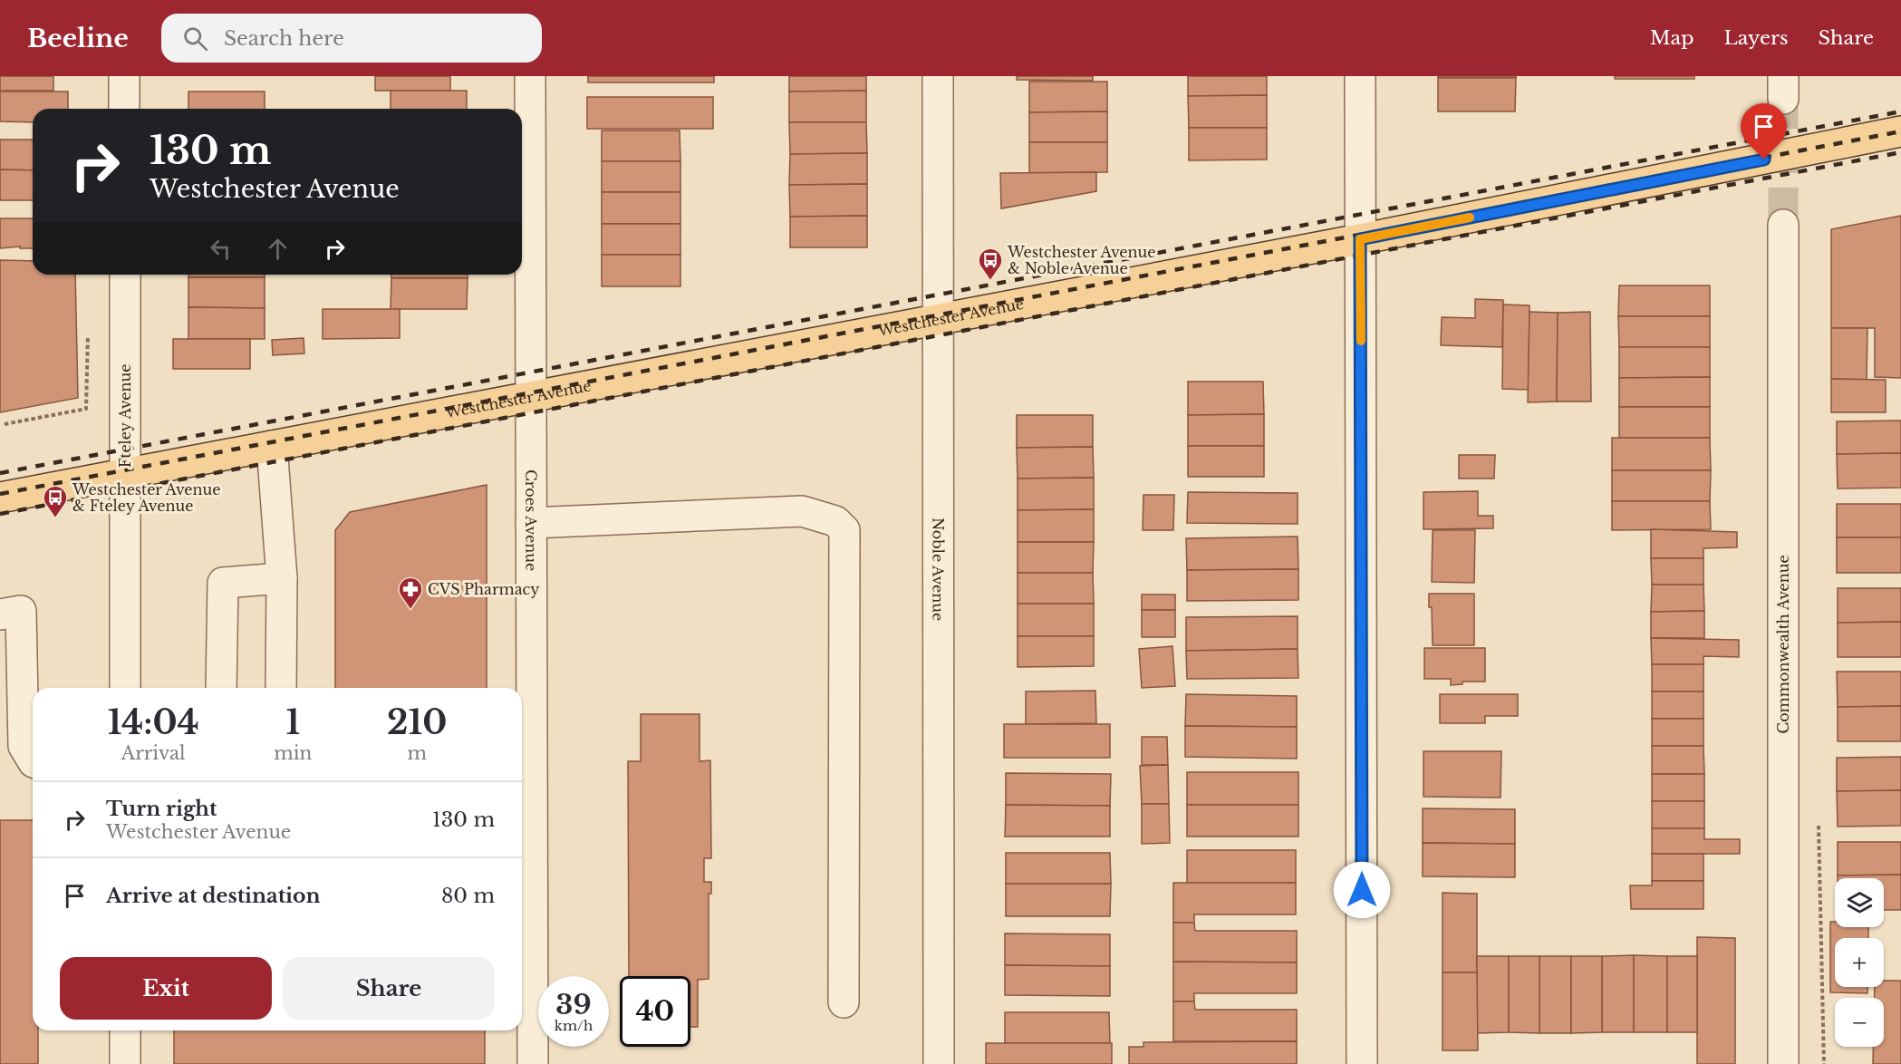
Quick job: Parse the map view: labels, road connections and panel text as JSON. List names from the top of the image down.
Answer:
{
  "streets": {
    "main road": ["Westchester Avenue"],
    "street": [
      "Fteley Avenue",
      "Croes Avenue",
      "Noble Avenue",
      "Commonwealth Avenue"
    ]
  },
  "crossings": [
    ["Westchester Avenue", "Fteley Avenue"],
    ["Westchester Avenue", "Croes Avenue"],
    ["Westchester Avenue", "Noble Avenue"]
  ],
  "places": {
    "bus stop": ["Westchester Avenue & Noble Avenue", "Westchester Avenue & Fteley Avenue"],
    "pharmacy": ["CVS Pharmacy"]
  },
  "page": {
    "header": "Beeline",
    "search": "Search here",
    "nav": ["Map", "Layers", "Share"],
    "turn": ["130 m", "Westchester Avenue"],
    "eta": [
      "14:04",
      "Arrival",
      "1",
      "min",
      "210",
      "m"
    ],
    "list": [
      {
        "name": "Turn right",
        "note": "Westchester Avenue",
        "value": "130 m"
      },
      {
        "name": "Arrive at destination",
        "value": "80 m"
      }
    ],
    "map_buttons": ["+", "−"],
    "buttons": ["Exit", "Share"],
    "speed": "39 km/h",
    "limit": "40"
  }
}
